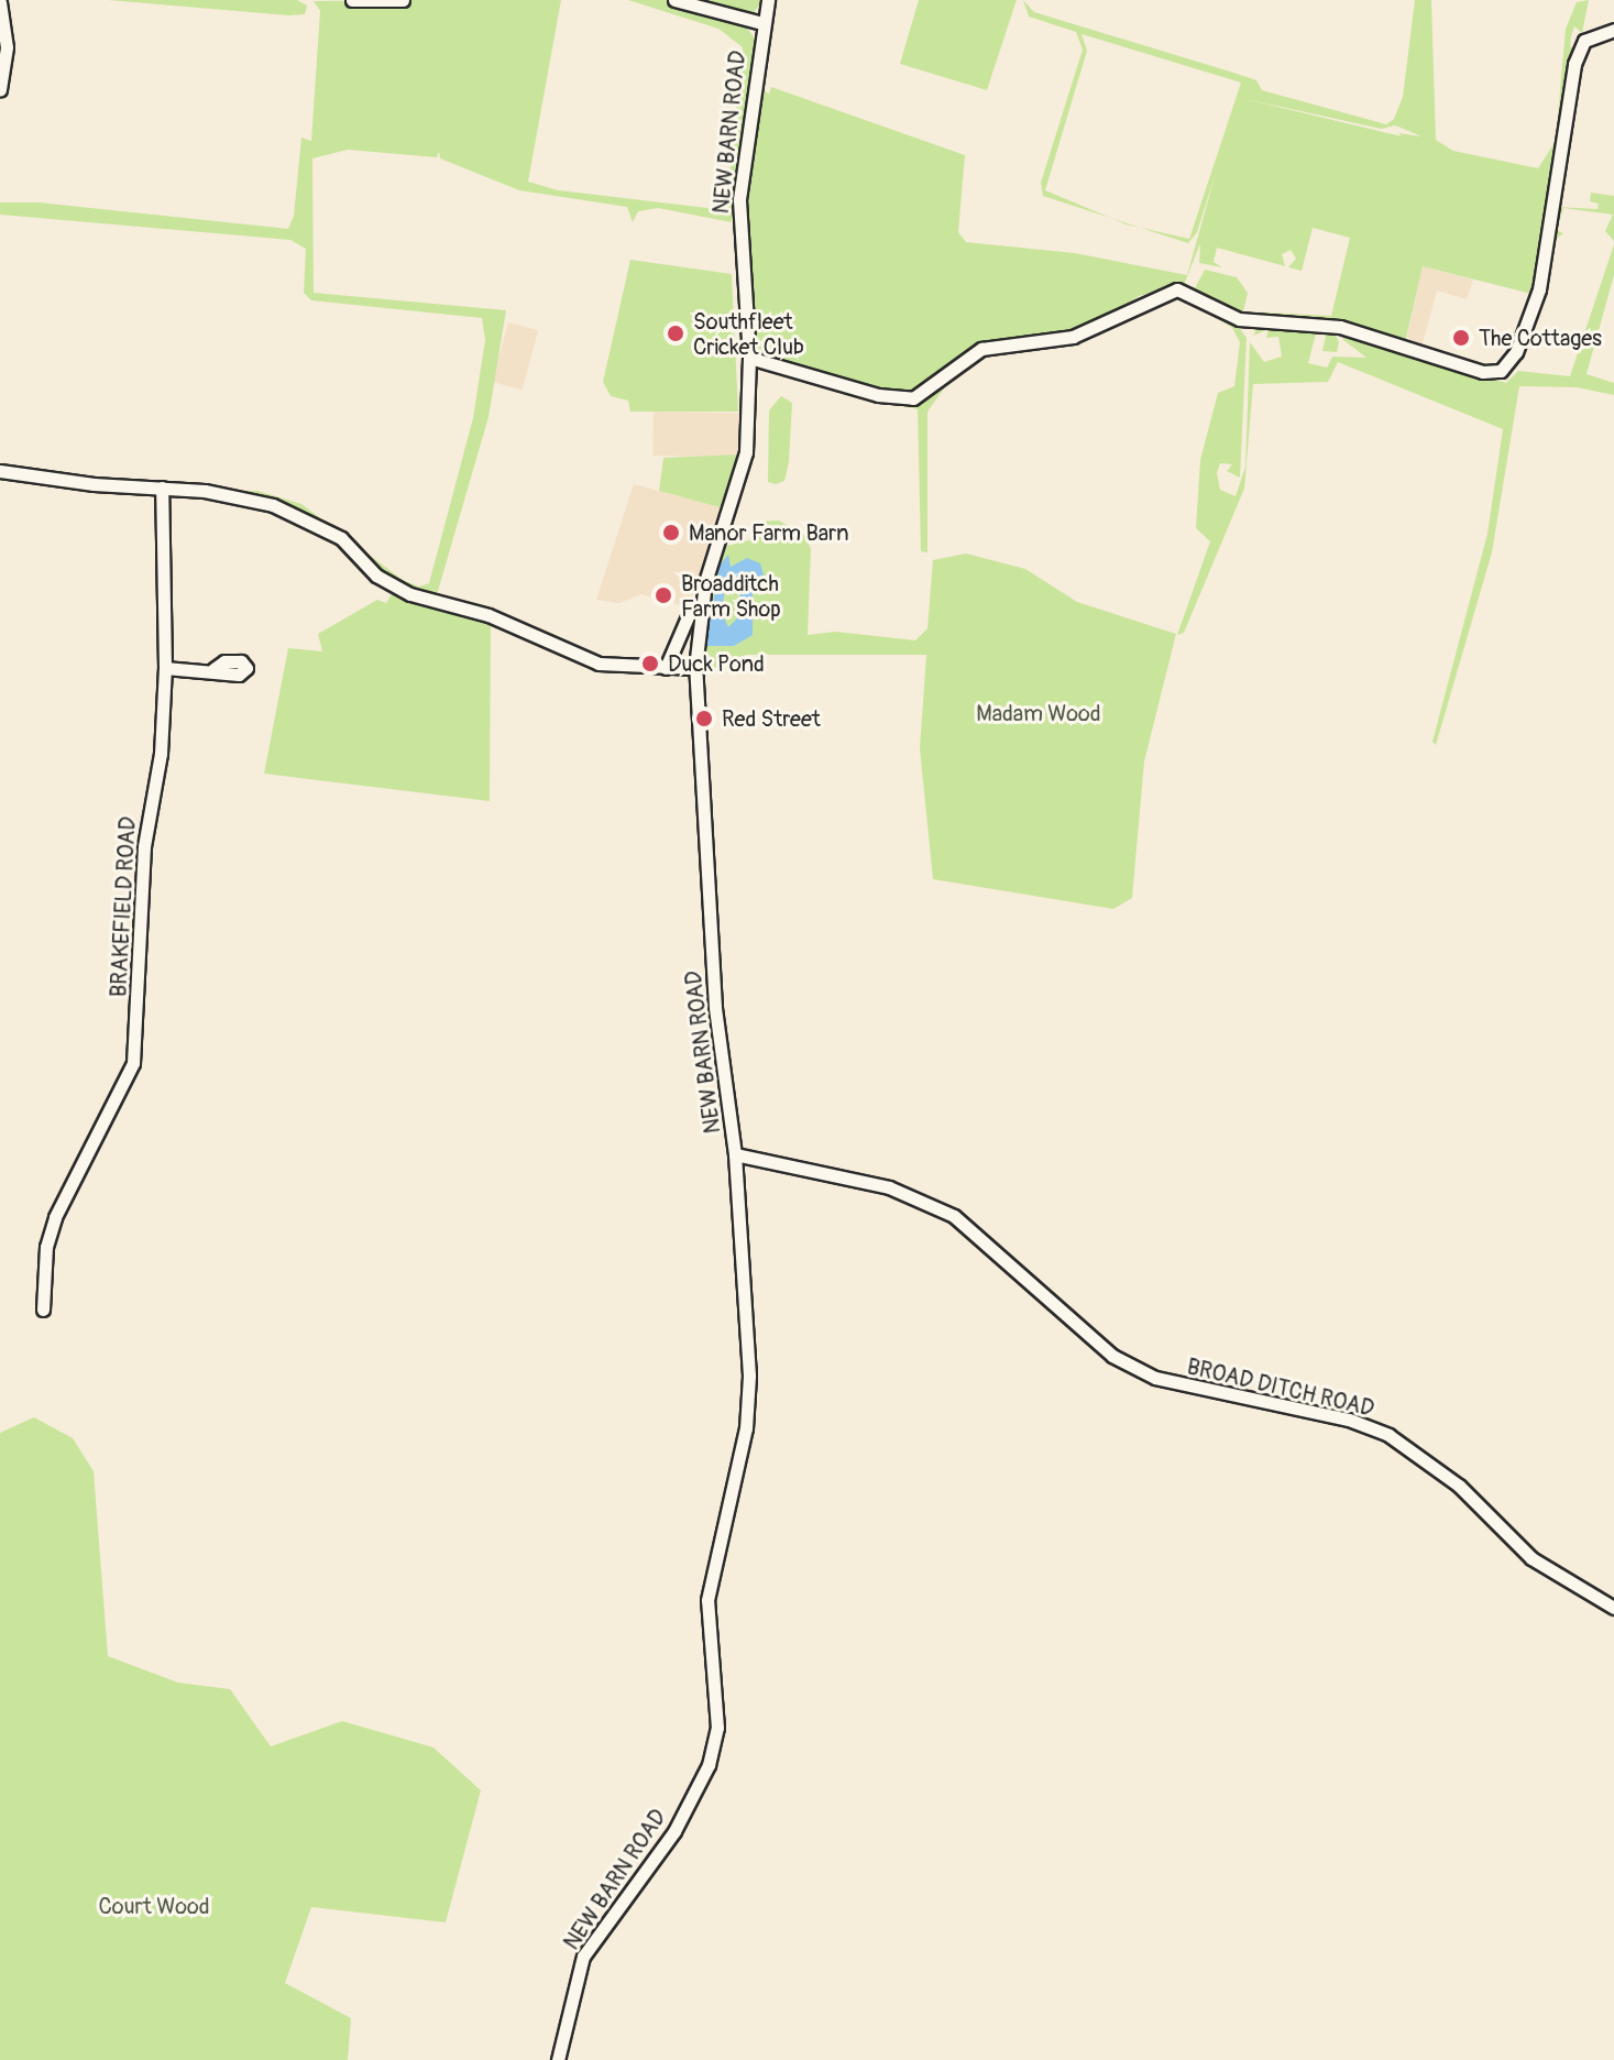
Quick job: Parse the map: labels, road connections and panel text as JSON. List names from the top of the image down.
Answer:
{
  "streets": {
    "street": ["NEW BARN ROAD", "BRAKEFIELD ROAD", "BROAD DITCH ROAD"]
  },
  "crossings": [
    ["NEW BARN ROAD", "BROAD DITCH ROAD"]
  ],
  "parks": ["Madam Wood", "Court Wood"],
  "places": [
    "Southfleet Cricket Club",
    "The Cottages",
    "Manor Farm Barn",
    "Broadditch Farm Shop",
    "Duck Pond",
    "Red Street"
  ]
}
